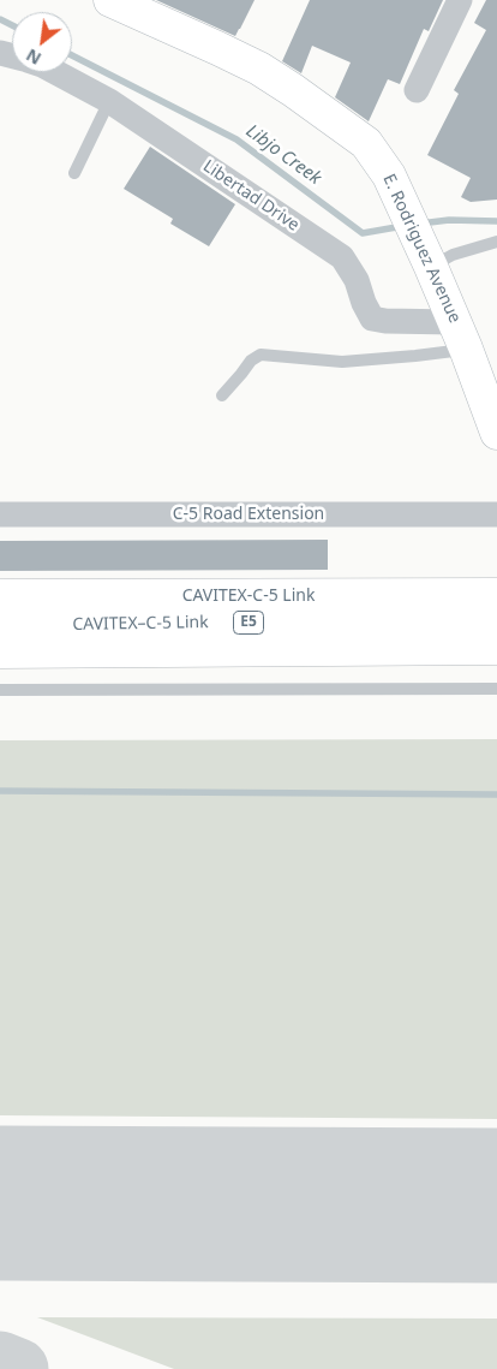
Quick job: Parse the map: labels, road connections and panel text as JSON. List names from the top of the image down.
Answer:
{
  "streets": {
    "main road": [
      "E. Rodriguez Avenue",
      "CAVITEX-C-5 Link",
      "E5",
      "CAVITEX–C-5 Link"
    ],
    "street": ["Libertad Drive", "C-5 Road Extension"]
  },
  "crossings": [
    ["Libertad Drive", "E. Rodriguez Avenue"]
  ],
  "water": ["Libjo Creek"],
  "north": "bottom left"
}
